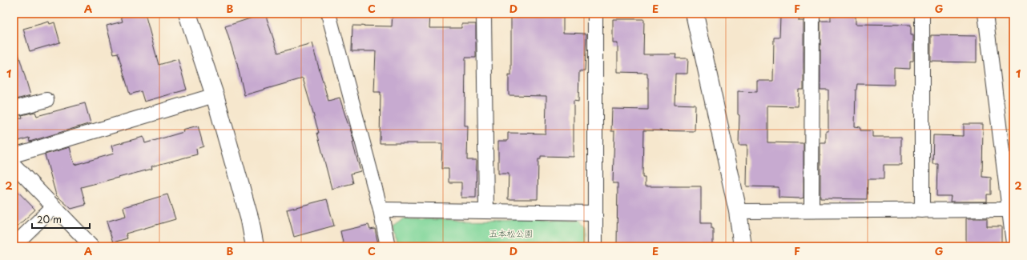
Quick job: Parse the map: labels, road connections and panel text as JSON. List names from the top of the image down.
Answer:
{
  "parks": ["五本松公園"],
  "scale_bar": "20 m",
  "grid": {
    "columns": [
      "A",
      "B",
      "C",
      "D",
      "E",
      "F",
      "G"
    ],
    "rows": ["1", "2"]
  }
}
